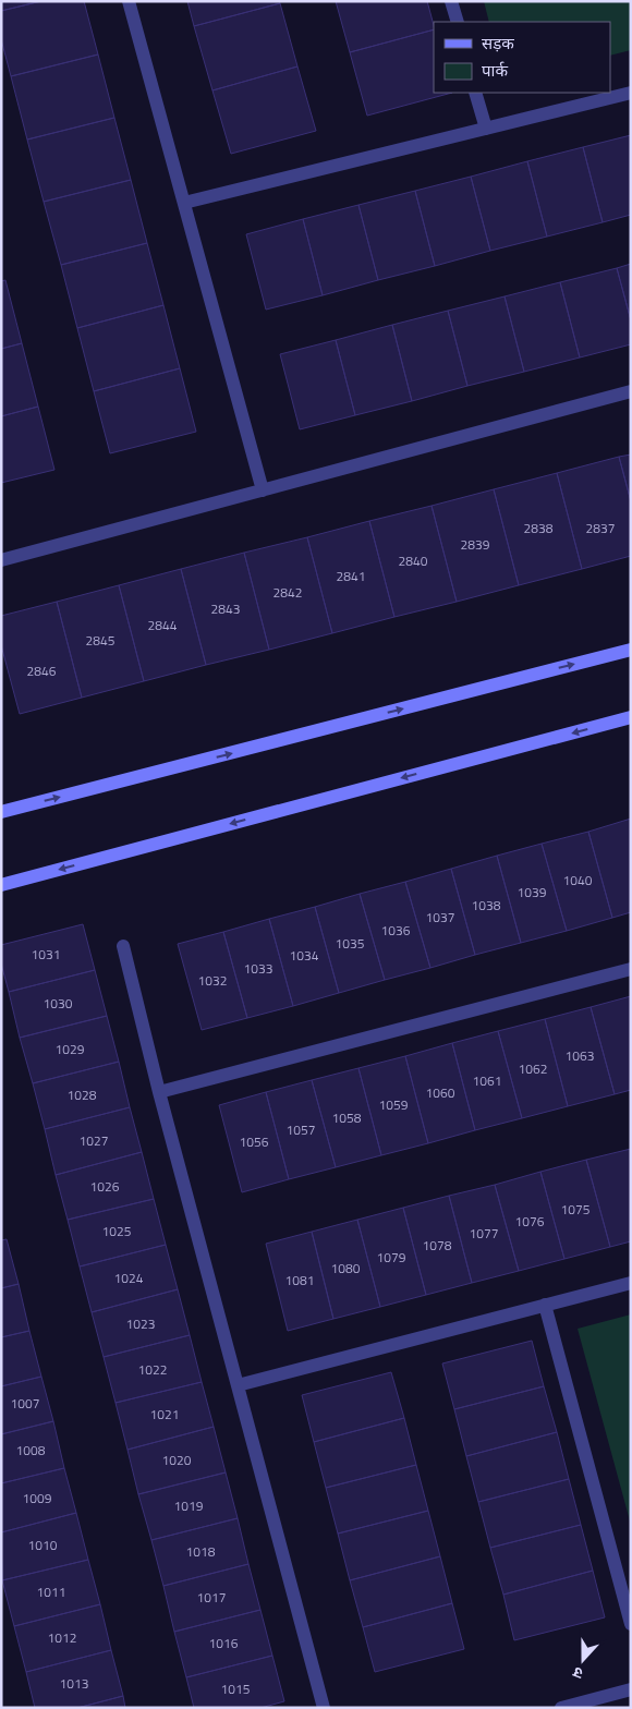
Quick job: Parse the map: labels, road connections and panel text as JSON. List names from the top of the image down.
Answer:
{
  "house_numbers": [
    "2838",
    "2837",
    "2839",
    "2840",
    "2841",
    "2842",
    "2843",
    "2844",
    "2845",
    "2846",
    "1040",
    "1039",
    "1038",
    "1037",
    "1036",
    "1035",
    "1031",
    "1034",
    "1033",
    "1032",
    "1030",
    "1029",
    "1063",
    "1062",
    "1061",
    "1060",
    "1028",
    "1059",
    "1058",
    "1057",
    "1027",
    "1056",
    "1026",
    "1075",
    "1076",
    "1025",
    "1077",
    "1078",
    "1079",
    "1080",
    "1024",
    "1081",
    "1023",
    "1022",
    "1007",
    "1021",
    "1008",
    "1020",
    "1009",
    "1019",
    "1010",
    "1018",
    "1011",
    "1017",
    "1012",
    "1016",
    "1013",
    "1015"
  ],
  "legend": ["सड़क", "पार्क"],
  "north": "bottom"
}
